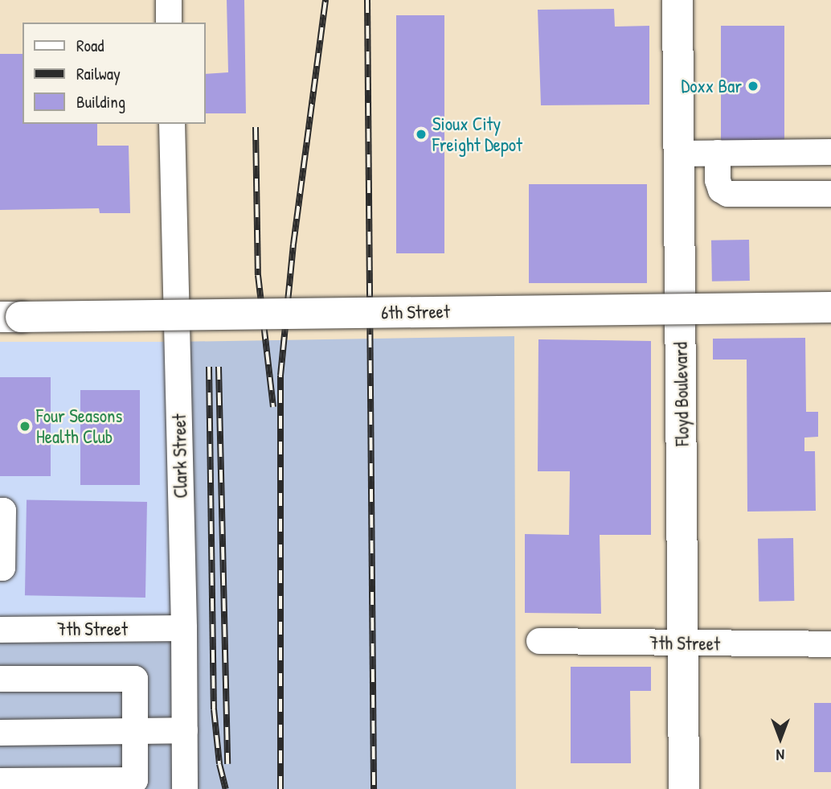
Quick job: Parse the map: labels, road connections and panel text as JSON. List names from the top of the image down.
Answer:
{
  "streets": {
    "main road": ["6th Street", "Floyd Boulevard"],
    "street": ["Clark Street", "7th Street"]
  },
  "crossings": [
    ["Floyd Boulevard", "7th Street"],
    ["Clark Street", "7th Street"]
  ],
  "places": ["Doxx Bar", "Sioux City Freight Depot", "Four Seasons Health Club"],
  "legend": ["Road", "Railway", "Building"],
  "north": "bottom"
}
